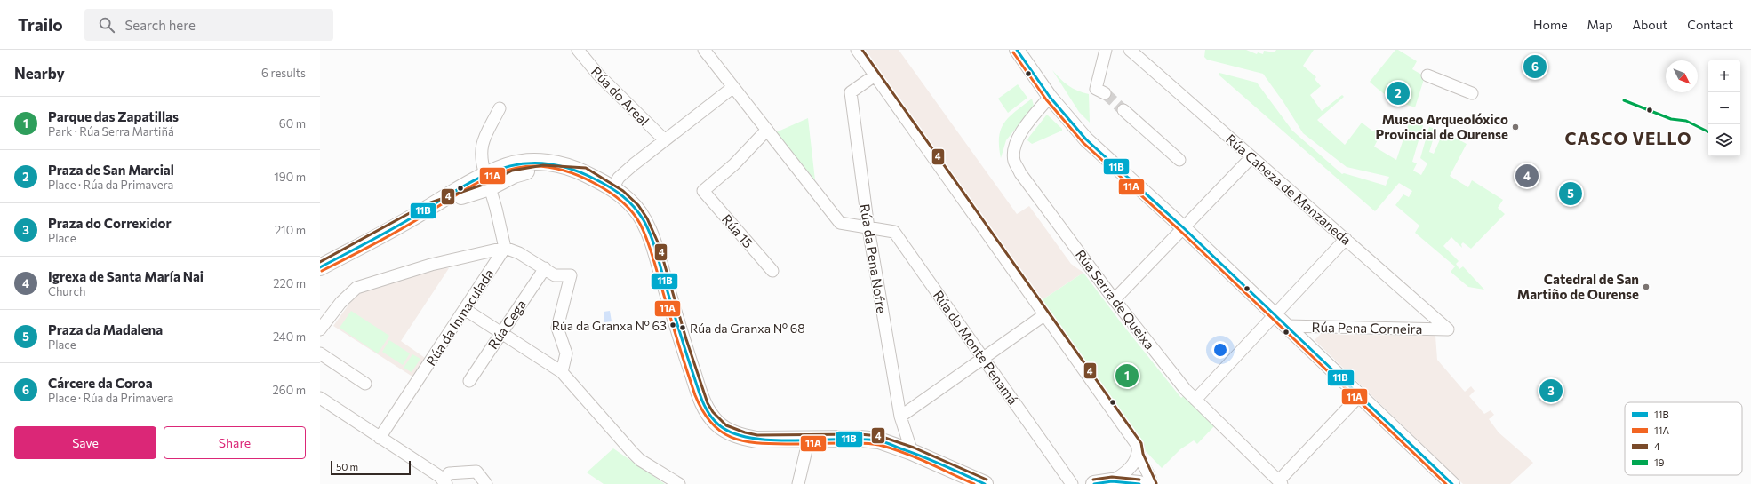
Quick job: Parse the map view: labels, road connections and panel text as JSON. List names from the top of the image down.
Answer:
{
  "streets": {
    "street": [
      "Rúa do Areal",
      "Rúa Cabeza de Manzaneda",
      "Rúa 15",
      "Rúa da Pena Nofre",
      "Rúa Serra de Queixa",
      "Rúa da Inmaculada",
      "Rúa Cega",
      "Rúa Pena Corneira",
      "Rúa do Monte Penamá"
    ]
  },
  "crossings": [
    ["Rúa Cabeza de Manzaneda", "Rúa Pena Corneira"],
    ["Rúa 15", "Rúa do Monte Penamá"],
    ["Rúa da Pena Nofre", "Rúa do Monte Penamá"]
  ],
  "districts": ["CASCO VELLO"],
  "places": [
    "Museo Arqueolóxico Provincial de Ourense",
    "Catedral de San Martiño de Ourense",
    "Rúa da Granxa Nº 63",
    "Rúa da Granxa Nº 68"
  ],
  "lines": [
    "transit line 11B",
    "transit line 4",
    "transit line 11A",
    "transit line 19"
  ],
  "legend": [
    "11B",
    "11A",
    "4",
    "19"
  ],
  "scale_bar": "50 m",
  "north": "bottom right",
  "page": {
    "header": "Trailo",
    "search": "Search here",
    "nav": [
      "Home",
      "Map",
      "About",
      "Contact"
    ],
    "heading": ["Nearby", "6 results"],
    "pins": [
      "6",
      "2",
      "4",
      "5",
      "1",
      "3"
    ],
    "map_buttons": ["+", "−"],
    "list": [
      {
        "mark": "1",
        "name": "Parque das Zapatillas",
        "note": "Park · Rúa Serra Martiñá",
        "value": "60 m"
      },
      {
        "mark": "2",
        "name": "Praza de San Marcial",
        "note": "Place · Rúa da Primavera",
        "value": "190 m"
      },
      {
        "mark": "3",
        "name": "Praza do Correxidor",
        "note": "Place",
        "value": "210 m"
      },
      {
        "mark": "4",
        "name": "Igrexa de Santa María Nai",
        "note": "Church",
        "value": "220 m"
      },
      {
        "mark": "5",
        "name": "Praza da Madalena",
        "note": "Place",
        "value": "240 m"
      },
      {
        "mark": "6",
        "name": "Cárcere da Coroa",
        "note": "Place · Rúa da Primavera",
        "value": "260 m"
      }
    ],
    "buttons": ["Save", "Share"],
    "scale": "50 m"
  }
}
